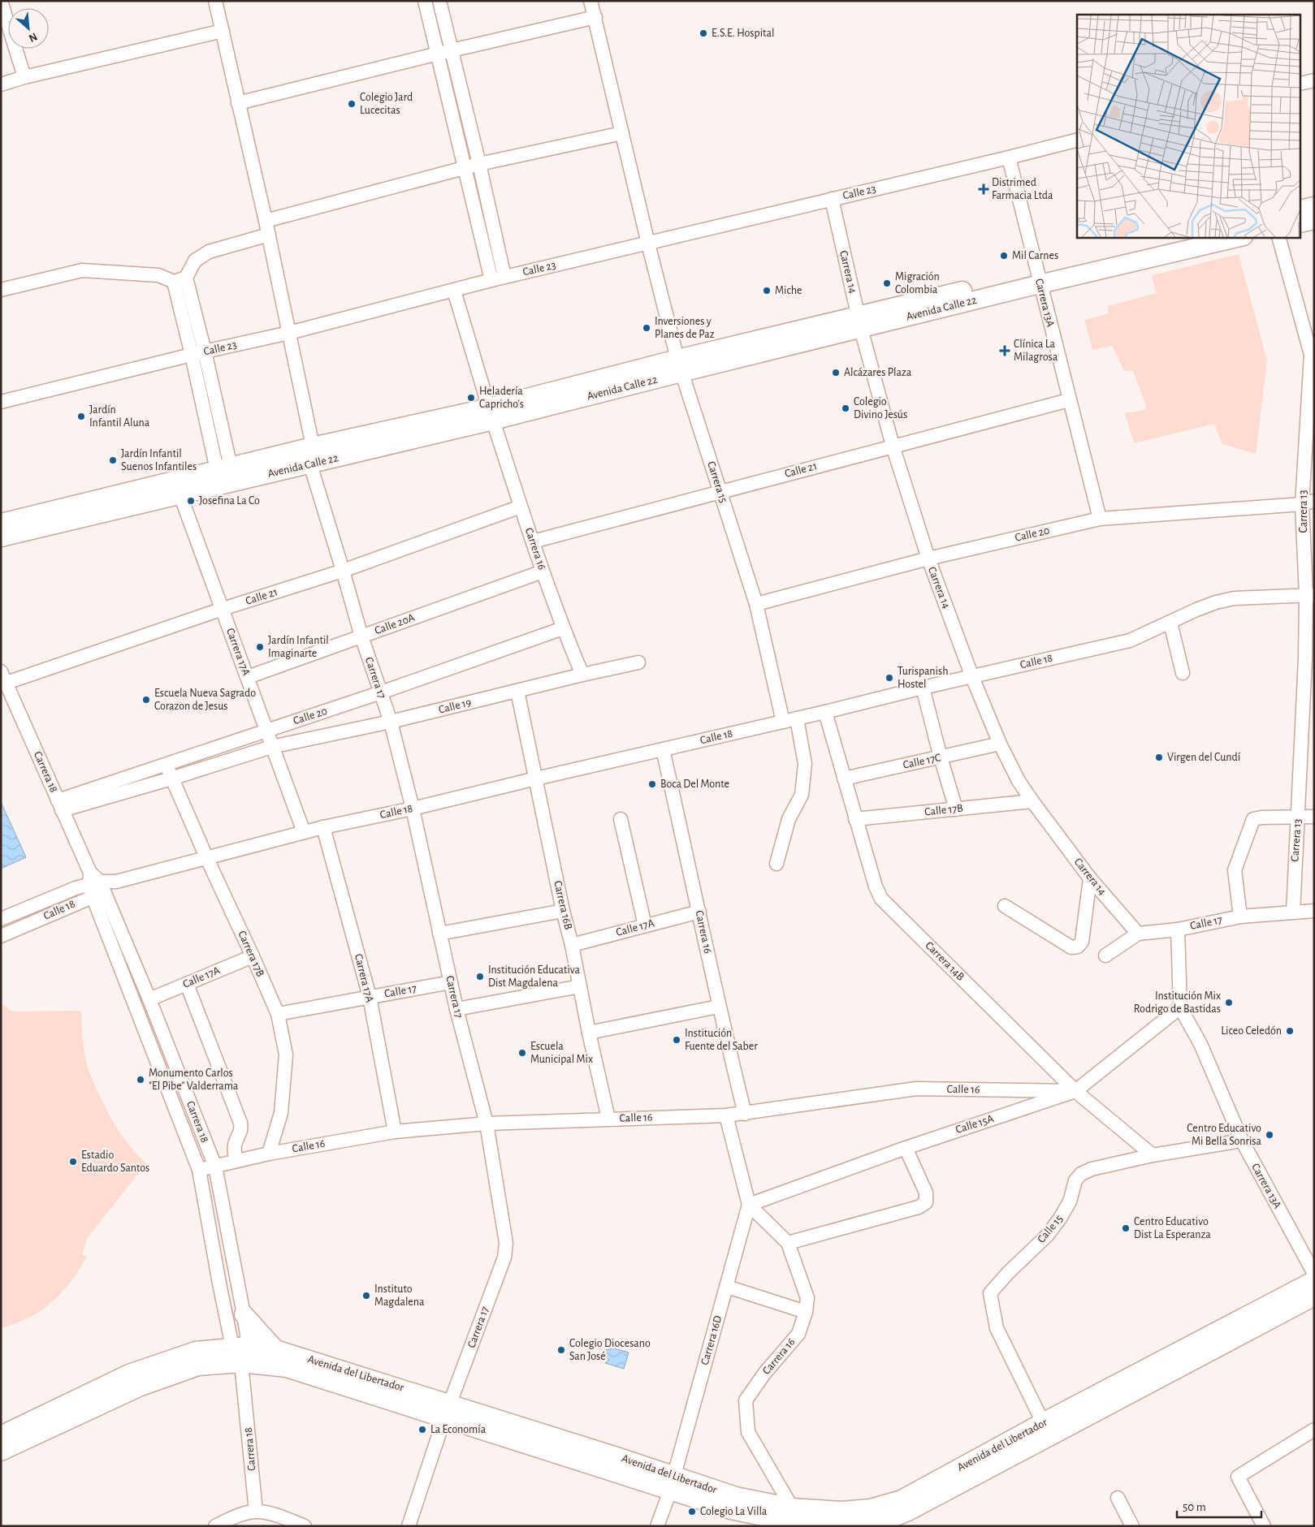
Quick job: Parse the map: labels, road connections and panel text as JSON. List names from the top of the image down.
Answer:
{
  "streets": {
    "main road": ["Avenida Calle 22", "Avenida del Libertador"],
    "street": [
      "Calle 23",
      "Carrera 14",
      "Carrera 13A",
      "Calle 21",
      "Carrera 15",
      "Carrera 13",
      "Calle 20",
      "Carrera 16",
      "Calle 20A",
      "Carrera 17A",
      "Calle 18",
      "Carrera 17",
      "Calle 19",
      "Calle 17C",
      "Carrera 18",
      "Calle 17B",
      "Carrera 16B",
      "Calle 17",
      "Calle 17A",
      "Carrera 17B",
      "Carrera 14B",
      "Calle 16",
      "Calle 15A",
      "Calle 15",
      "Carrera 16D"
    ]
  },
  "crossings": [
    ["Calle 23", "Carrera 14"],
    ["Calle 23", "Carrera 13A"],
    ["Calle 23", "Carrera 15"],
    ["Calle 23", "Carrera 16"],
    ["Calle 23", "Carrera 17"],
    ["Carrera 14", "Avenida Calle 22"],
    ["Carrera 14", "Calle 21"],
    ["Carrera 14", "Calle 20"],
    ["Carrera 14", "Calle 18"],
    ["Carrera 14", "Calle 17C"],
    ["Carrera 14", "Calle 17B"],
    ["Carrera 14", "Calle 17"],
    ["Carrera 13A", "Avenida Calle 22"],
    ["Carrera 13A", "Calle 21"],
    ["Carrera 13A", "Calle 20"],
    ["Carrera 13A", "Calle 15A"],
    ["Carrera 13A", "Calle 15"],
    ["Avenida Calle 22", "Carrera 15"],
    ["Avenida Calle 22", "Carrera 16"],
    ["Avenida Calle 22", "Carrera 17A"],
    ["Avenida Calle 22", "Carrera 17"],
    ["Calle 21", "Carrera 15"],
    ["Calle 21", "Carrera 16"],
    ["Calle 21", "Carrera 17A"],
    ["Calle 21", "Carrera 17"],
    ["Calle 21", "Carrera 18"],
    ["Carrera 15", "Calle 20"],
    ["Carrera 15", "Calle 18"],
    ["Carrera 13", "Calle 20"],
    ["Carrera 13", "Calle 18"],
    ["Carrera 13", "Calle 17"],
    ["Calle 20", "Carrera 16"],
    ["Calle 20", "Carrera 17A"],
    ["Calle 20", "Carrera 17"],
    ["Calle 20", "Carrera 18"],
    ["Calle 20", "Carrera 17B"],
    ["Carrera 16", "Calle 20A"],
    ["Carrera 16", "Calle 18"],
    ["Carrera 16", "Calle 19"],
    ["Carrera 16", "Calle 17A"],
    ["Carrera 16", "Calle 16"],
    ["Carrera 16", "Calle 15A"],
    ["Carrera 16", "Carrera 16D"],
    ["Carrera 16", "Avenida del Libertador"],
    ["Calle 20A", "Carrera 17A"],
    ["Calle 20A", "Carrera 17"],
    ["Carrera 17A", "Calle 18"],
    ["Carrera 17A", "Calle 19"],
    ["Carrera 17A", "Calle 17"],
    ["Carrera 17A", "Calle 16"],
    ["Calle 18", "Carrera 17"],
    ["Calle 18", "Carrera 18"],
    ["Calle 18", "Carrera 16B"],
    ["Calle 18", "Carrera 17B"],
    ["Calle 18", "Carrera 14B"],
    ["Carrera 17", "Calle 19"],
    ["Carrera 17", "Calle 17"],
    ["Carrera 17", "Calle 16"],
    ["Carrera 17", "Avenida del Libertador"],
    ["Calle 19", "Carrera 16B"],
    ["Calle 17C", "Carrera 14B"],
    ["Carrera 18", "Calle 17A"],
    ["Carrera 18", "Calle 16"],
    ["Carrera 18", "Avenida del Libertador"],
    ["Calle 17B", "Carrera 14B"],
    ["Carrera 16B", "Calle 17A"],
    ["Carrera 16B", "Calle 16"],
    ["Calle 17", "Carrera 17B"],
    ["Calle 17A", "Carrera 17B"],
    ["Carrera 17B", "Calle 16"],
    ["Carrera 14B", "Calle 16"],
    ["Carrera 14B", "Calle 15A"],
    ["Carrera 14B", "Calle 15"],
    ["Calle 16", "Calle 15A"],
    ["Calle 15A", "Carrera 16D"],
    ["Calle 15", "Avenida del Libertador"],
    ["Carrera 16D", "Avenida del Libertador"]
  ],
  "places": {
    "other": [
      "E.S.E. Hospital",
      "Colegio Jard Lucecitas",
      "Mil Carnes",
      "Migración Colombia",
      "Miche",
      "Inversiones y Planes de Paz",
      "Alcázares Plaza",
      "Heladería Capricho's",
      "Colegio Divino Jesús",
      "Jardín Infantil Aluna",
      "Jardín Infantil Suenos Infantiles",
      "Josefina La Co",
      "Jardín Infantil Imaginarte",
      "Turispanish Hostel",
      "Escuela Nueva Sagrado Corazon de Jesus",
      "Virgen del Cundí",
      "Boca Del Monte",
      "Institución Educativa Dist Magdalena",
      "Institución Mix Rodrigo de Bastidas",
      "Liceo Celedón",
      "Institución Fuente del Saber",
      "Escuela Municipal Mix",
      "Monumento Carlos \"El Pibe\" Valderrama",
      "Centro Educativo Mi Bella Sonrisa",
      "Estadio Eduardo Santos",
      "Centro Educativo Dist La Esperanza",
      "Instituto Magdalena",
      "Colegio Diocesano San José",
      "La Economía",
      "Colegio La Villa"
    ],
    "health": ["Distrimed Farmacia Ltda", "Clínica La Milagrosa"]
  },
  "scale_bar": "50 m",
  "north": "bottom right"
}
